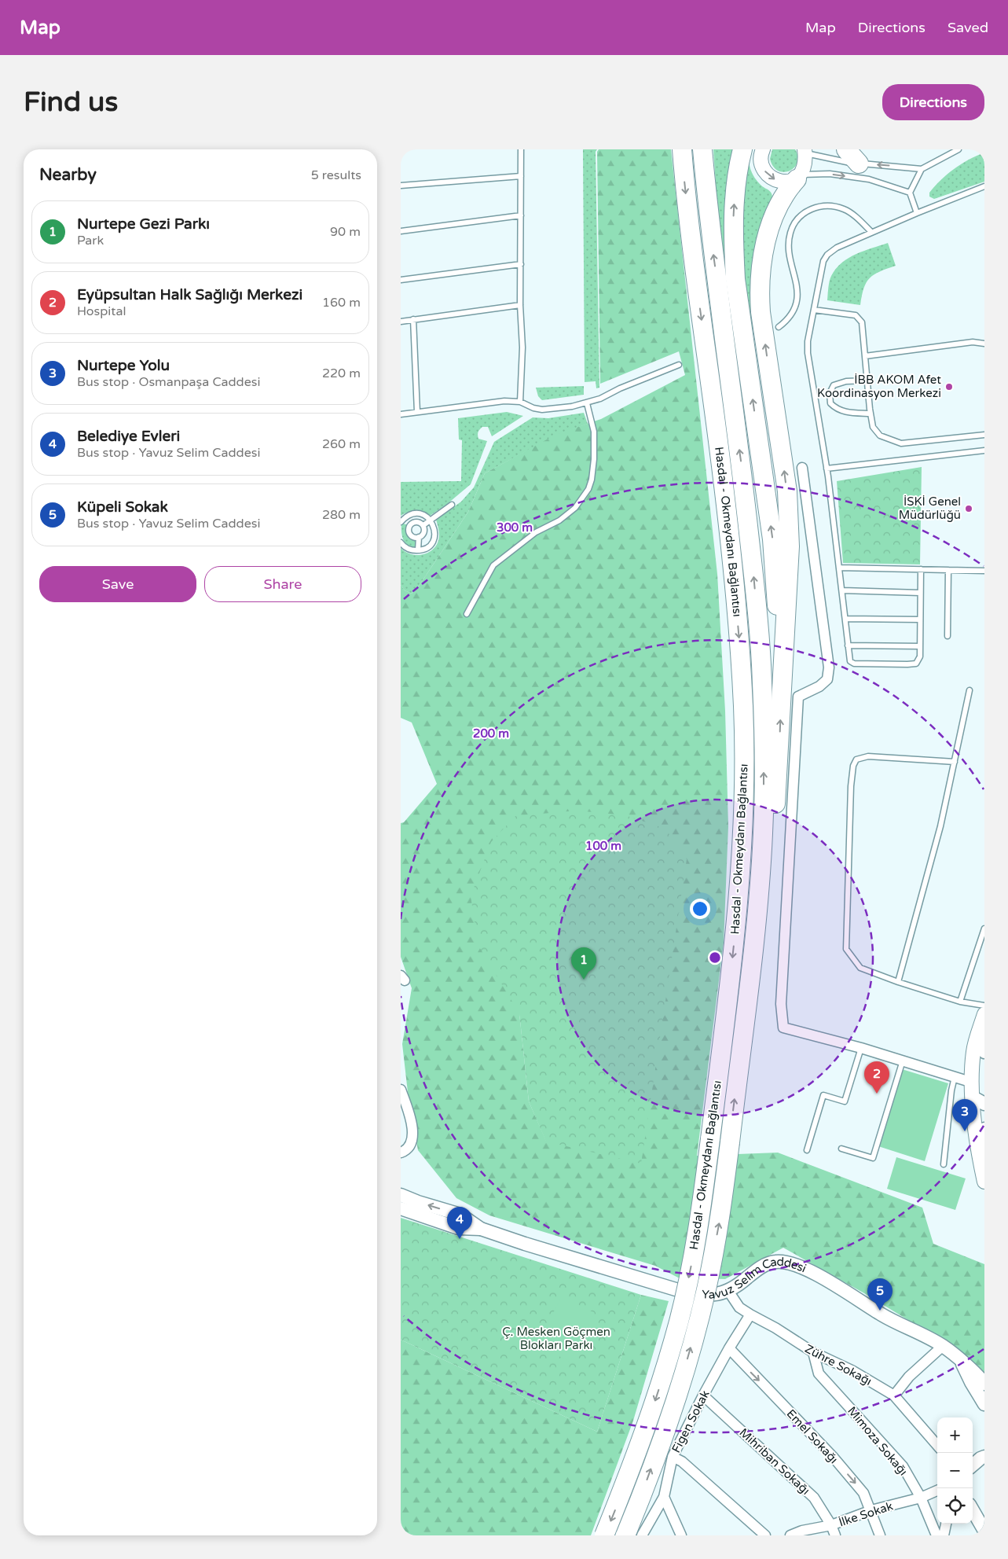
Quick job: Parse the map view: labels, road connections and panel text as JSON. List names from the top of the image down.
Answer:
{
  "streets": {
    "highway": ["Hasdal - Okmeydanı Bağlantısı"],
    "street": [
      "Yavuz Selim Caddesi",
      "Zühre Sokağı",
      "Figen Sokak",
      "Emel Sokağı",
      "Mimoza Sokağı",
      "Mihriban Sokağı",
      "İlke Sokak"
    ]
  },
  "crossings": [
    ["Yavuz Selim Caddesi", "Zühre Sokağı"],
    ["Zühre Sokağı", "Figen Sokak"],
    ["Zühre Sokağı", "Mimoza Sokağı"],
    ["Figen Sokak", "Emel Sokağı"],
    ["Figen Sokak", "Mihriban Sokağı"],
    ["Emel Sokağı", "İlke Sokak"],
    ["Mimoza Sokağı", "İlke Sokak"],
    ["Mihriban Sokağı", "İlke Sokak"]
  ],
  "one_way": ["Emel Sokağı"],
  "parks": ["Ç. Mesken Göçmen Blokları Parkı"],
  "places": ["İBB AKOM Afet Koordinasyon Merkezi", "İSKİ Genel Müdürlüğü"],
  "page": {
    "header": "Map",
    "nav": ["Map", "Directions", "Saved"],
    "buttons": [
      "Directions",
      ["Save", "Share"]
    ],
    "title": "Find us",
    "heading": ["Nearby", "5 results"],
    "list": [
      {
        "mark": "1",
        "name": "Nurtepe Gezi Parkı",
        "note": "Park",
        "value": "90 m"
      },
      {
        "mark": "2",
        "name": "Eyüpsultan Halk Sağlığı Merkezi",
        "note": "Hospital",
        "value": "160 m"
      },
      {
        "mark": "3",
        "name": "Nurtepe Yolu",
        "note": "Bus stop · Osmanpaşa Caddesi",
        "value": "220 m"
      },
      {
        "mark": "4",
        "name": "Belediye Evleri",
        "note": "Bus stop · Yavuz Selim Caddesi",
        "value": "260 m"
      },
      {
        "mark": "5",
        "name": "Küpeli Sokak",
        "note": "Bus stop · Yavuz Selim Caddesi",
        "value": "280 m"
      }
    ],
    "pins": [
      "1",
      "2",
      "3",
      "4",
      "5"
    ],
    "map_buttons": ["+", "−"]
  },
  "rings": ["300 m", "200 m", "100 m"]
}
